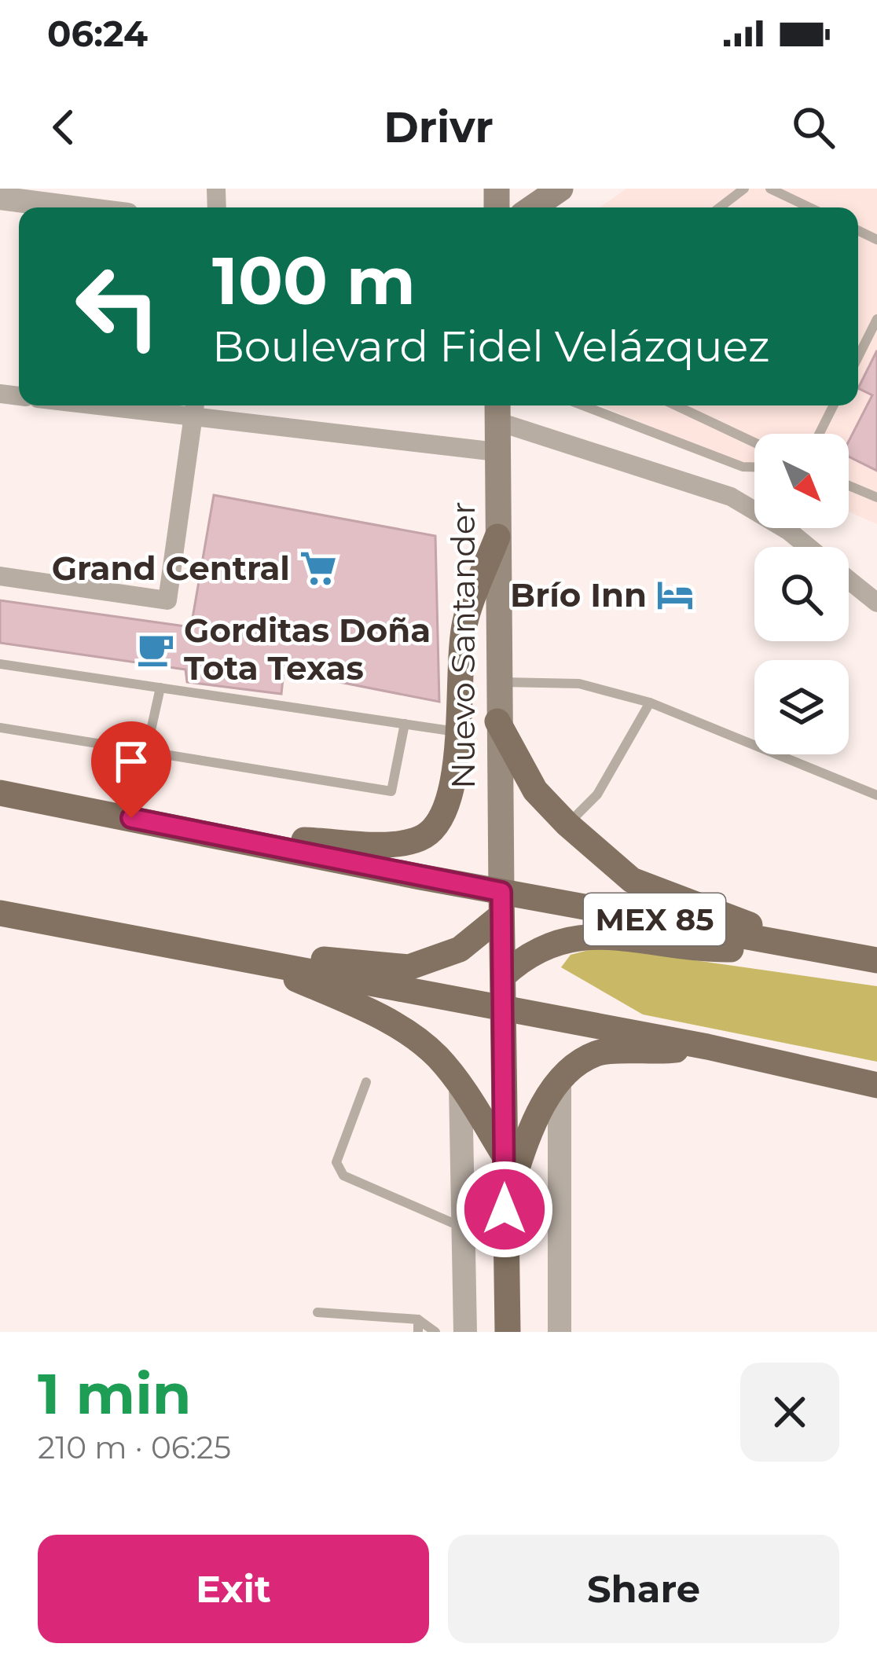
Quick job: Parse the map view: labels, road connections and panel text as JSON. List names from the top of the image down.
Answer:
{
  "streets": {
    "main road": ["Nuevo Santander", "MEX 85"]
  },
  "crossings": [
    ["Nuevo Santander", "MEX 85"]
  ],
  "places": {
    "supermarket": ["Grand Central"],
    "hotel": ["Brío Inn"],
    "cafe": ["Gorditas Doña Tota Texas"]
  },
  "north": "bottom right",
  "page": {
    "status": "06:24",
    "header": "Drivr",
    "turn": ["100 m", "Boulevard Fidel Velázquez"],
    "heading": ["1 min", "210 m · 06:25"],
    "buttons": ["Exit", "Share"]
  }
}
